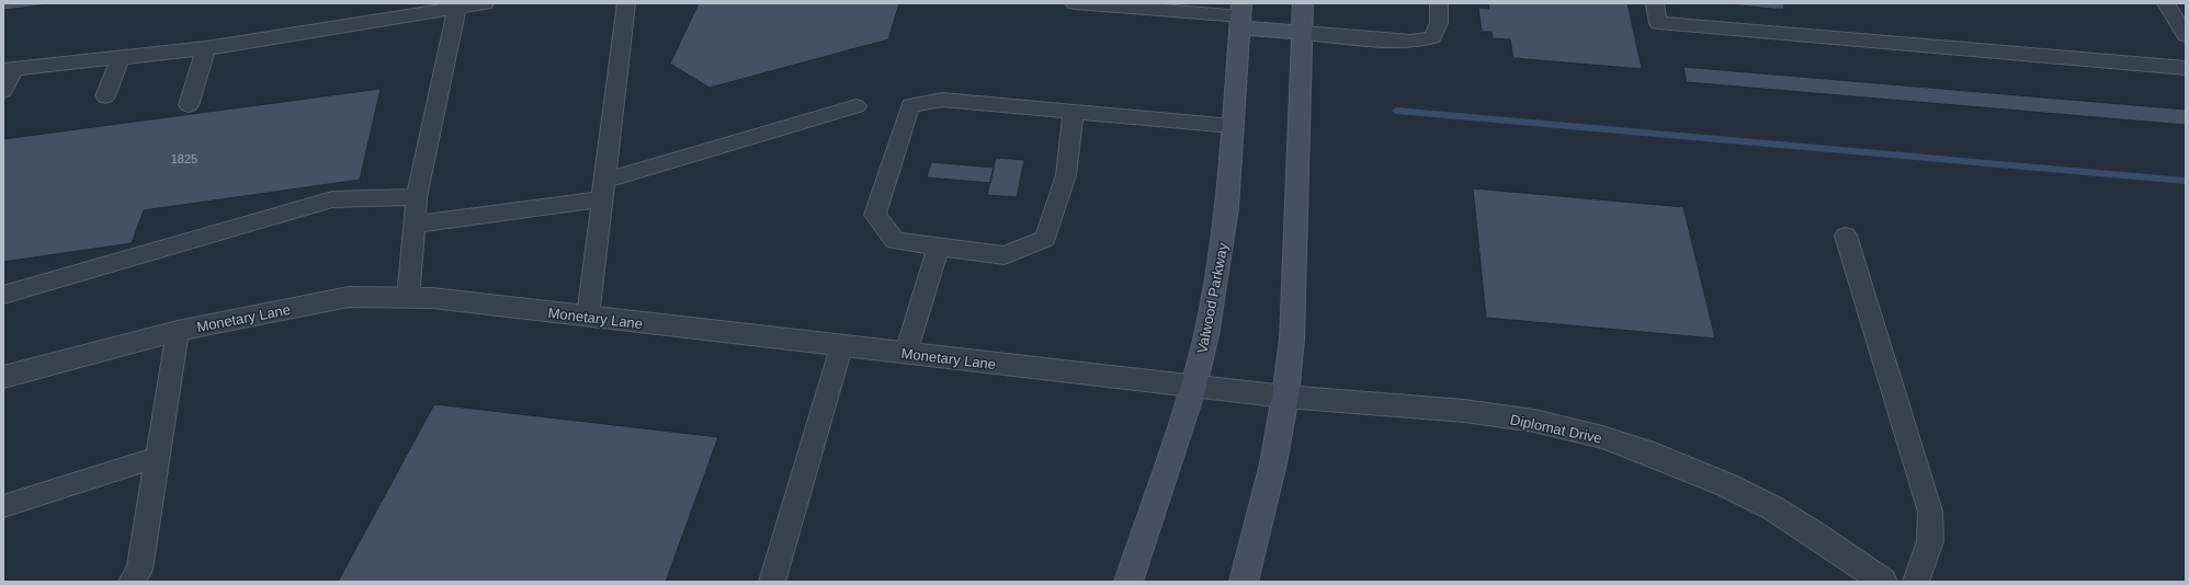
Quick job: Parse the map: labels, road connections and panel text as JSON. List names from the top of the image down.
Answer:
{
  "streets": {
    "main road": ["Valwood Parkway"],
    "street": ["Monetary Lane", "Diplomat Drive"]
  },
  "crossings": [
    ["Valwood Parkway", "Monetary Lane"],
    ["Valwood Parkway", "Diplomat Drive"],
    ["Monetary Lane", "Diplomat Drive"]
  ],
  "house_numbers": ["1825"]
}
